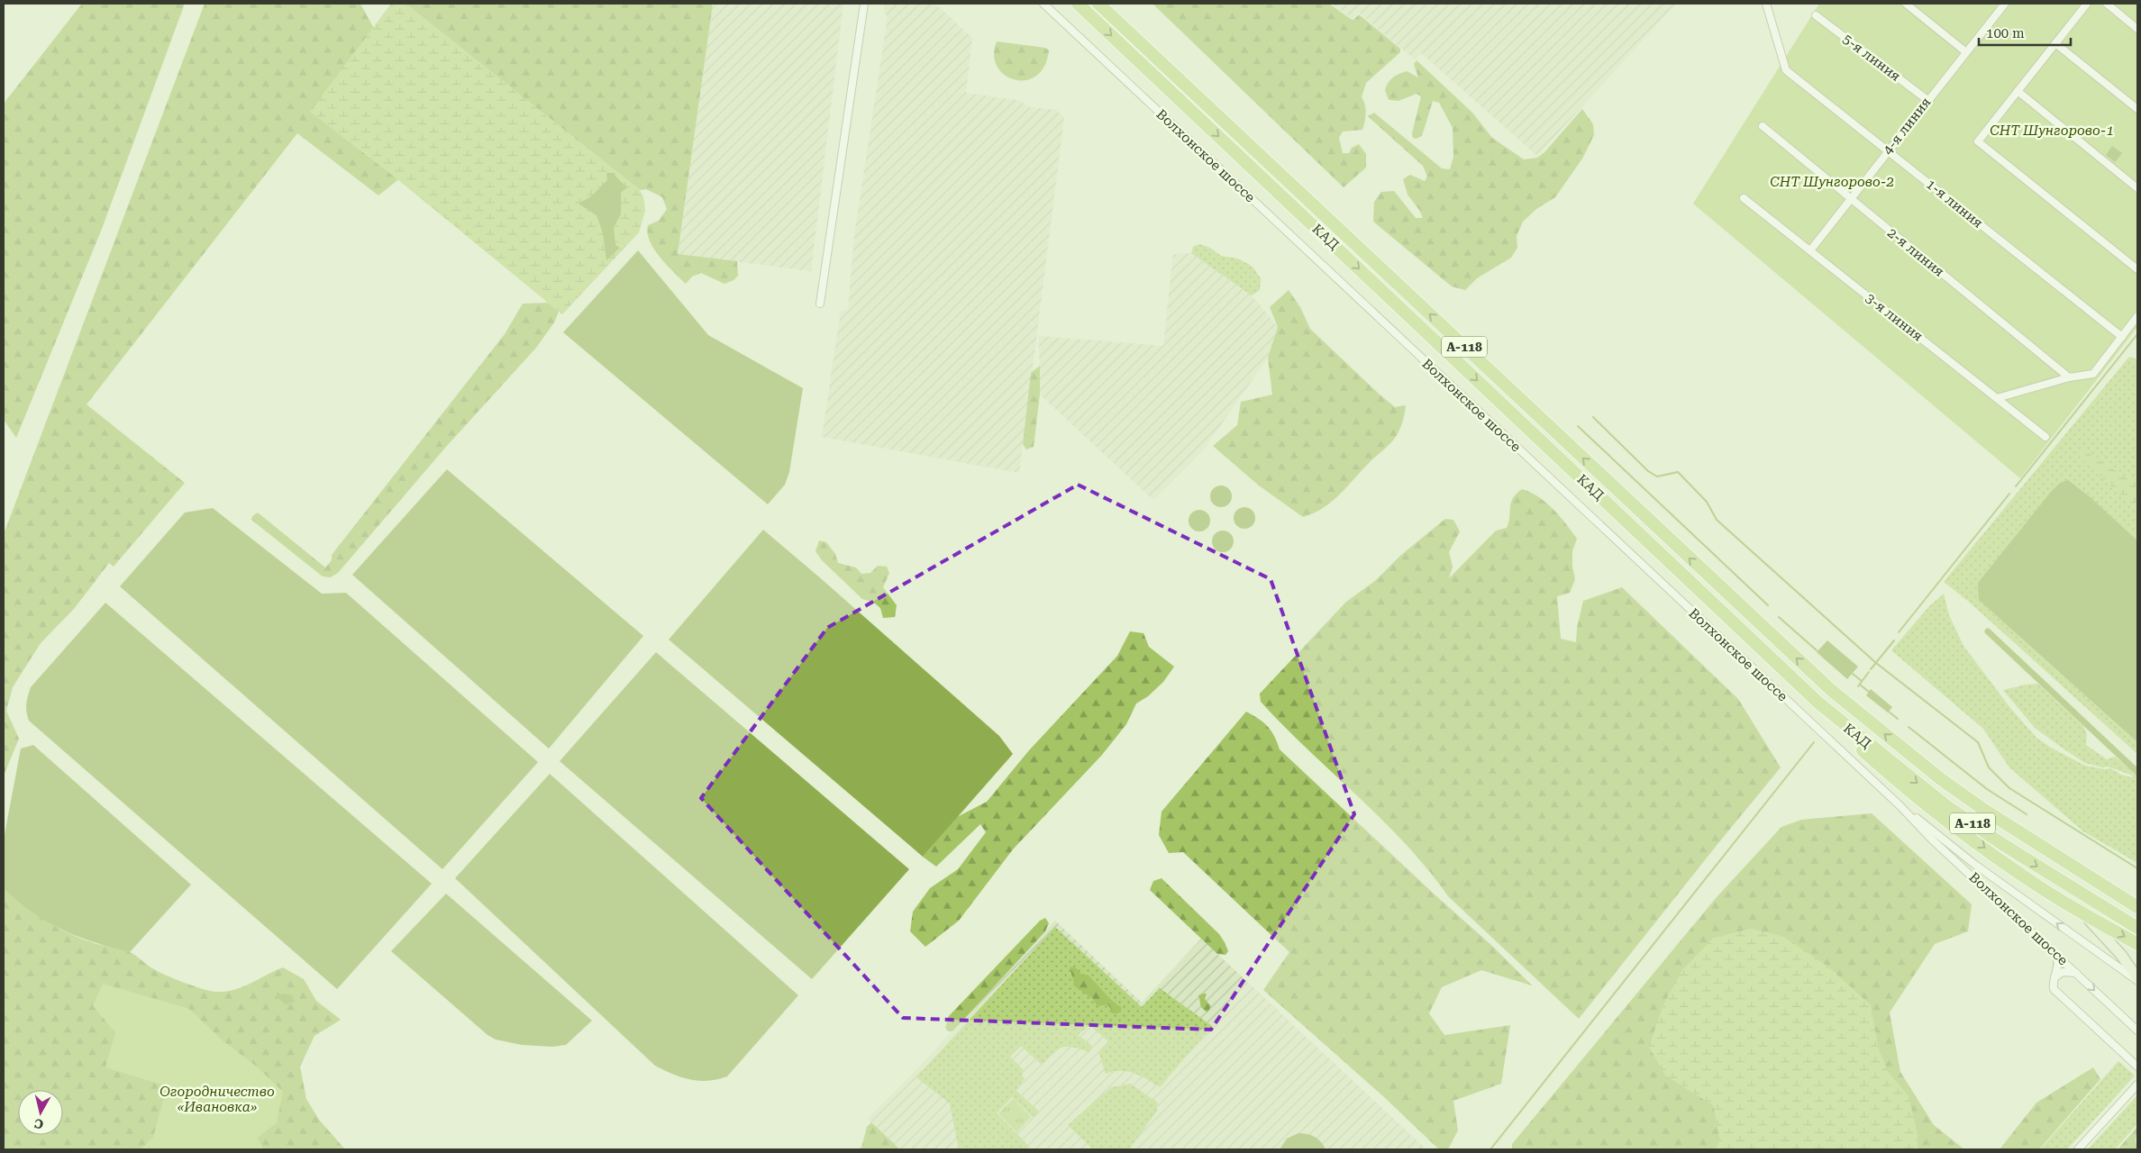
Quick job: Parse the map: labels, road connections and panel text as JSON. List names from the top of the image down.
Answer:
{
  "streets": {
    "highway": ["КАД", "А-118"],
    "street": [
      "5-я линия",
      "4-я линия",
      "Волхонское шоссе",
      "1-я линия",
      "2-я линия",
      "3-я линия"
    ]
  },
  "crossings": [
    ["5-я линия", "4-я линия"],
    ["4-я линия", "1-я линия"],
    ["4-я линия", "2-я линия"],
    ["4-я линия", "3-я линия"]
  ],
  "parks": ["СНТ Шунгорово-1", "СНТ Шунгорово-2", "Огородничество «Ивановка»"],
  "scale_bar": "100 m",
  "north": "bottom"
}
